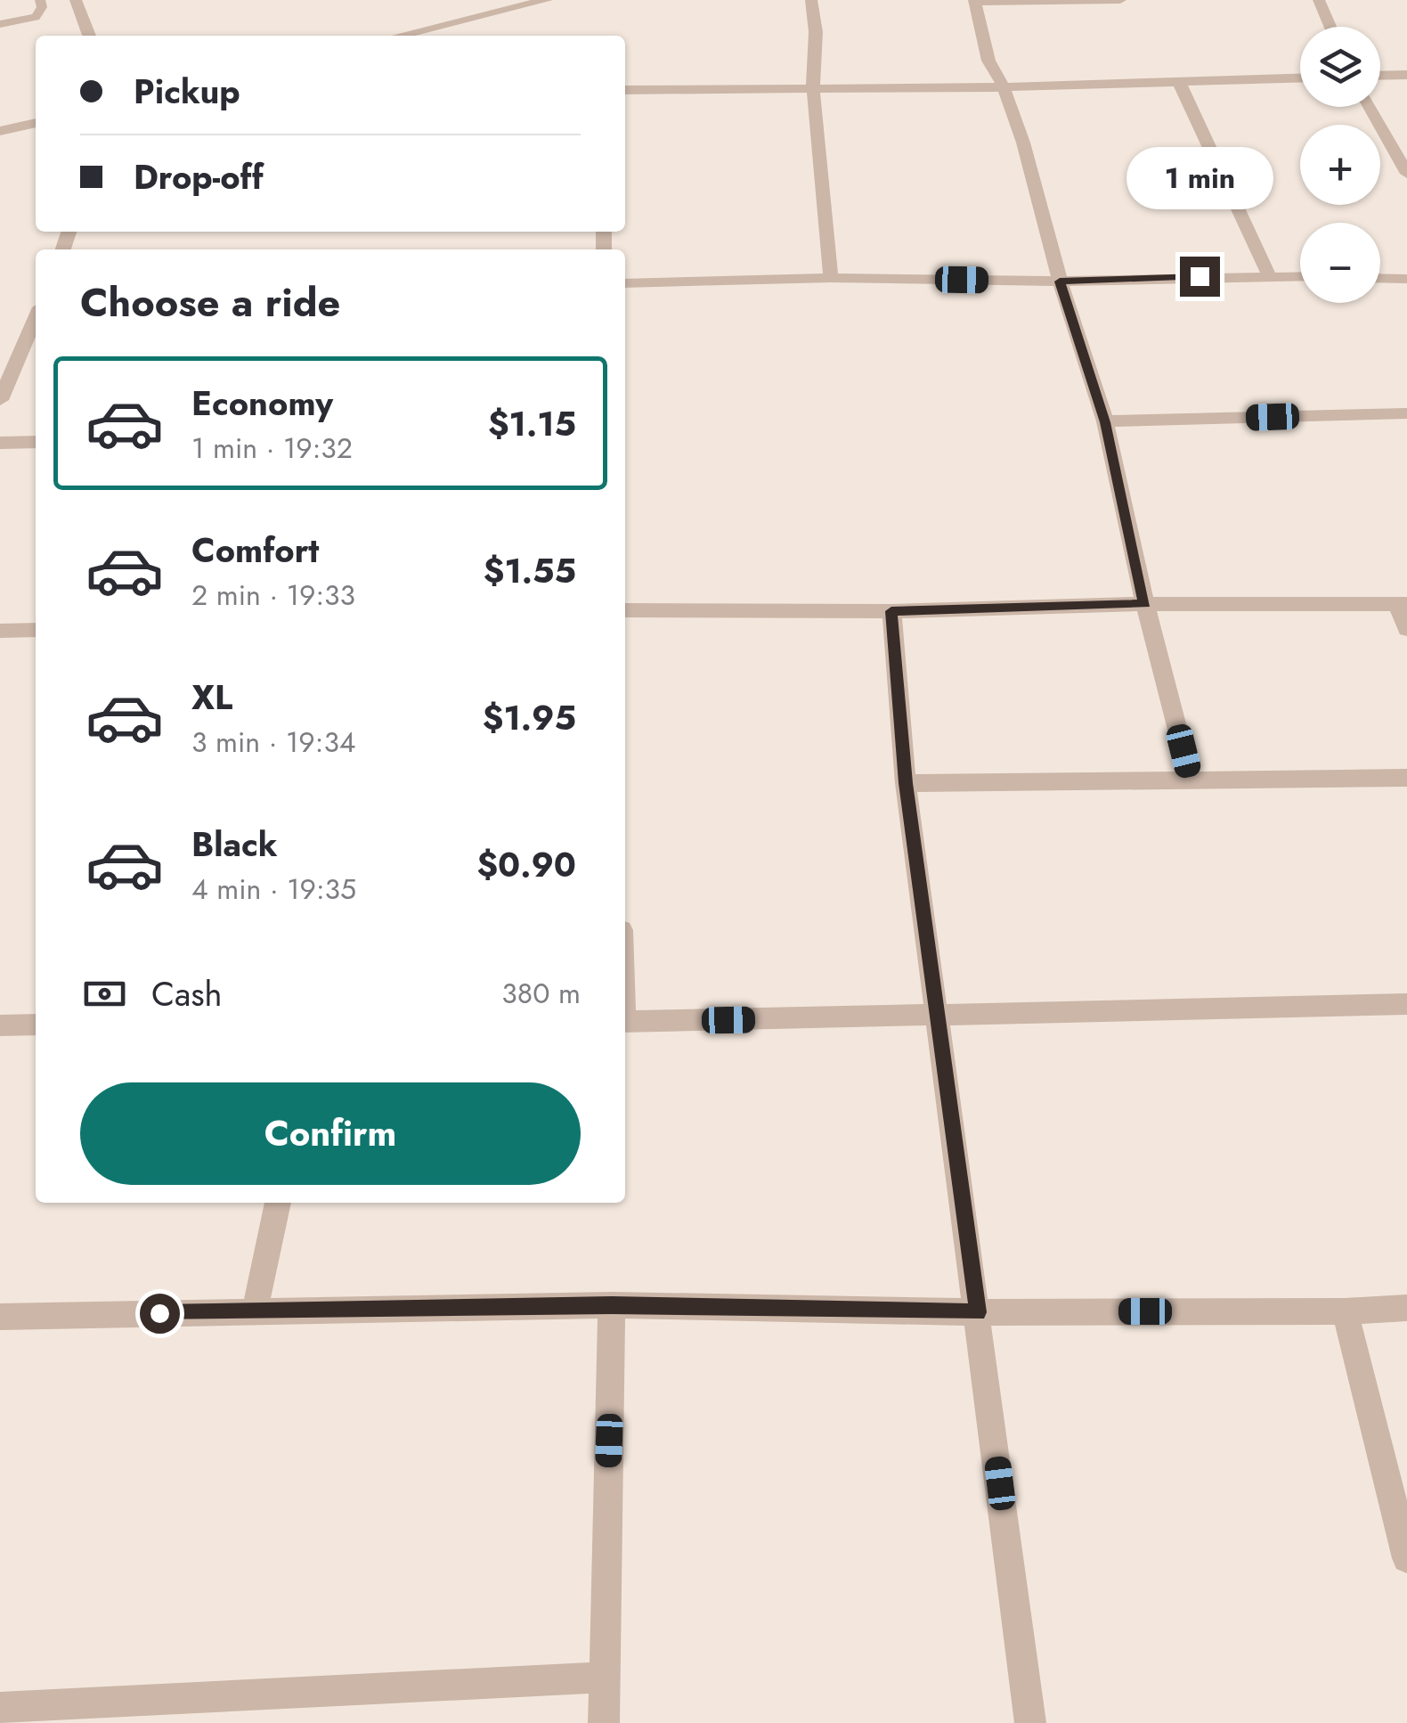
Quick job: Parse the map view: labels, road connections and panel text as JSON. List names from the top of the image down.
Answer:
{
  "page": {
    "map_buttons": ["+", "−"],
    "banner": ["Pickup", "Drop-off"],
    "bubble": "1 min",
    "heading": "Choose a ride",
    "list": [
      {
        "name": "Economy",
        "note": "1 min · 19:32",
        "value": "$1.15"
      },
      {
        "name": "Comfort",
        "note": "2 min · 19:33",
        "value": "$1.55"
      },
      {
        "name": "XL",
        "note": "3 min · 19:34",
        "value": "$1.95"
      },
      {
        "name": "Black",
        "note": "4 min · 19:35",
        "value": "$0.90"
      }
    ],
    "pay": ["Cash", "380 m"],
    "buttons": "Confirm"
  }
}
